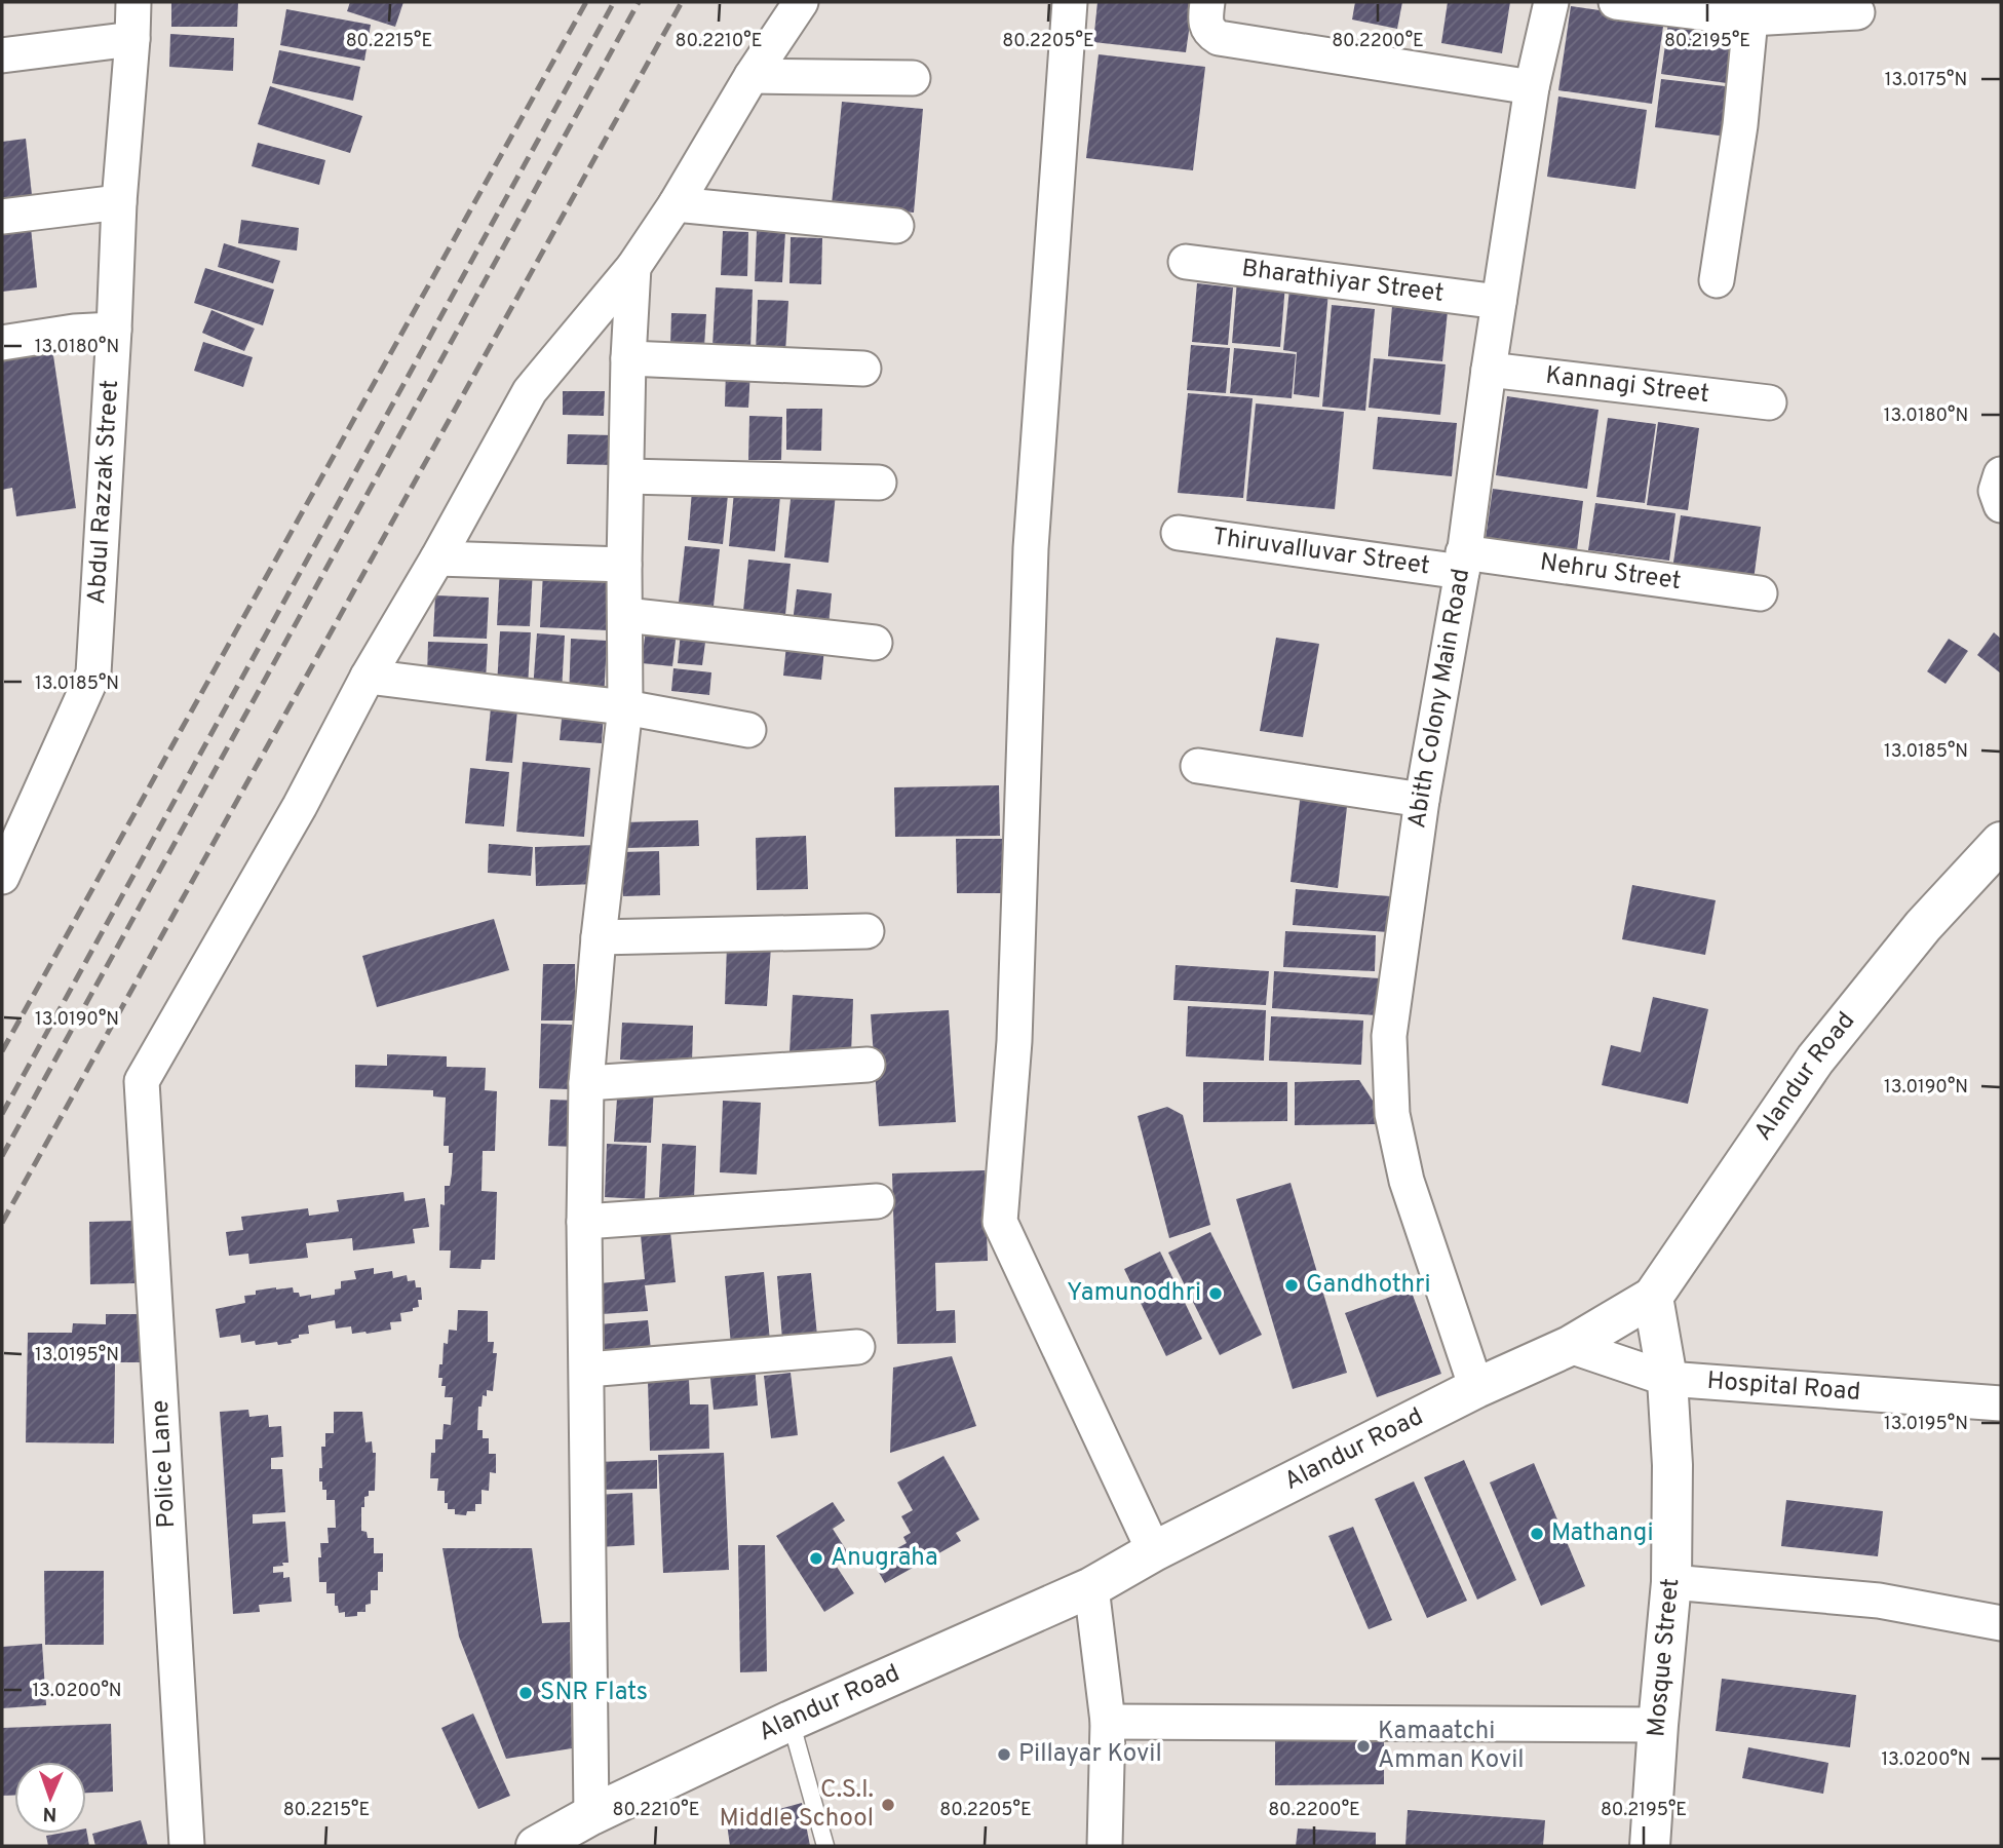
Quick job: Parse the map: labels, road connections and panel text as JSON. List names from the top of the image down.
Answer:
{
  "streets": {
    "street": [
      "Bharathiyar Street",
      "Kannagi Street",
      "Abdul Razzak Street",
      "Thiruvalluvar Street",
      "Nehru Street",
      "Abith Colony Main Road",
      "Alandur Road",
      "Hospital Road",
      "Police Lane",
      "Mosque Street"
    ]
  },
  "crossings": [
    ["Bharathiyar Street", "Abith Colony Main Road"],
    ["Kannagi Street", "Abith Colony Main Road"],
    ["Thiruvalluvar Street", "Nehru Street"],
    ["Thiruvalluvar Street", "Abith Colony Main Road"],
    ["Nehru Street", "Abith Colony Main Road"],
    ["Abith Colony Main Road", "Alandur Road"],
    ["Alandur Road", "Hospital Road"],
    ["Alandur Road", "Mosque Street"],
    ["Hospital Road", "Mosque Street"]
  ],
  "places": [
    "Gandhothri",
    "Yamunodhri",
    "Mathangi",
    "Anugraha",
    "SNR Flats",
    "Kamaatchi Amman Kovil",
    "Pillayar Kovil",
    "C.S.I. Middle School"
  ],
  "north": "bottom",
  "coordinates": [
    "80.2215°E",
    "80.2210°E",
    "80.2205°E",
    "80.2200°E",
    "80.2195°E",
    "13.0175°N",
    "13.0180°N",
    "13.0185°N",
    "13.0190°N",
    "13.0195°N",
    "13.0200°N"
  ]
}
